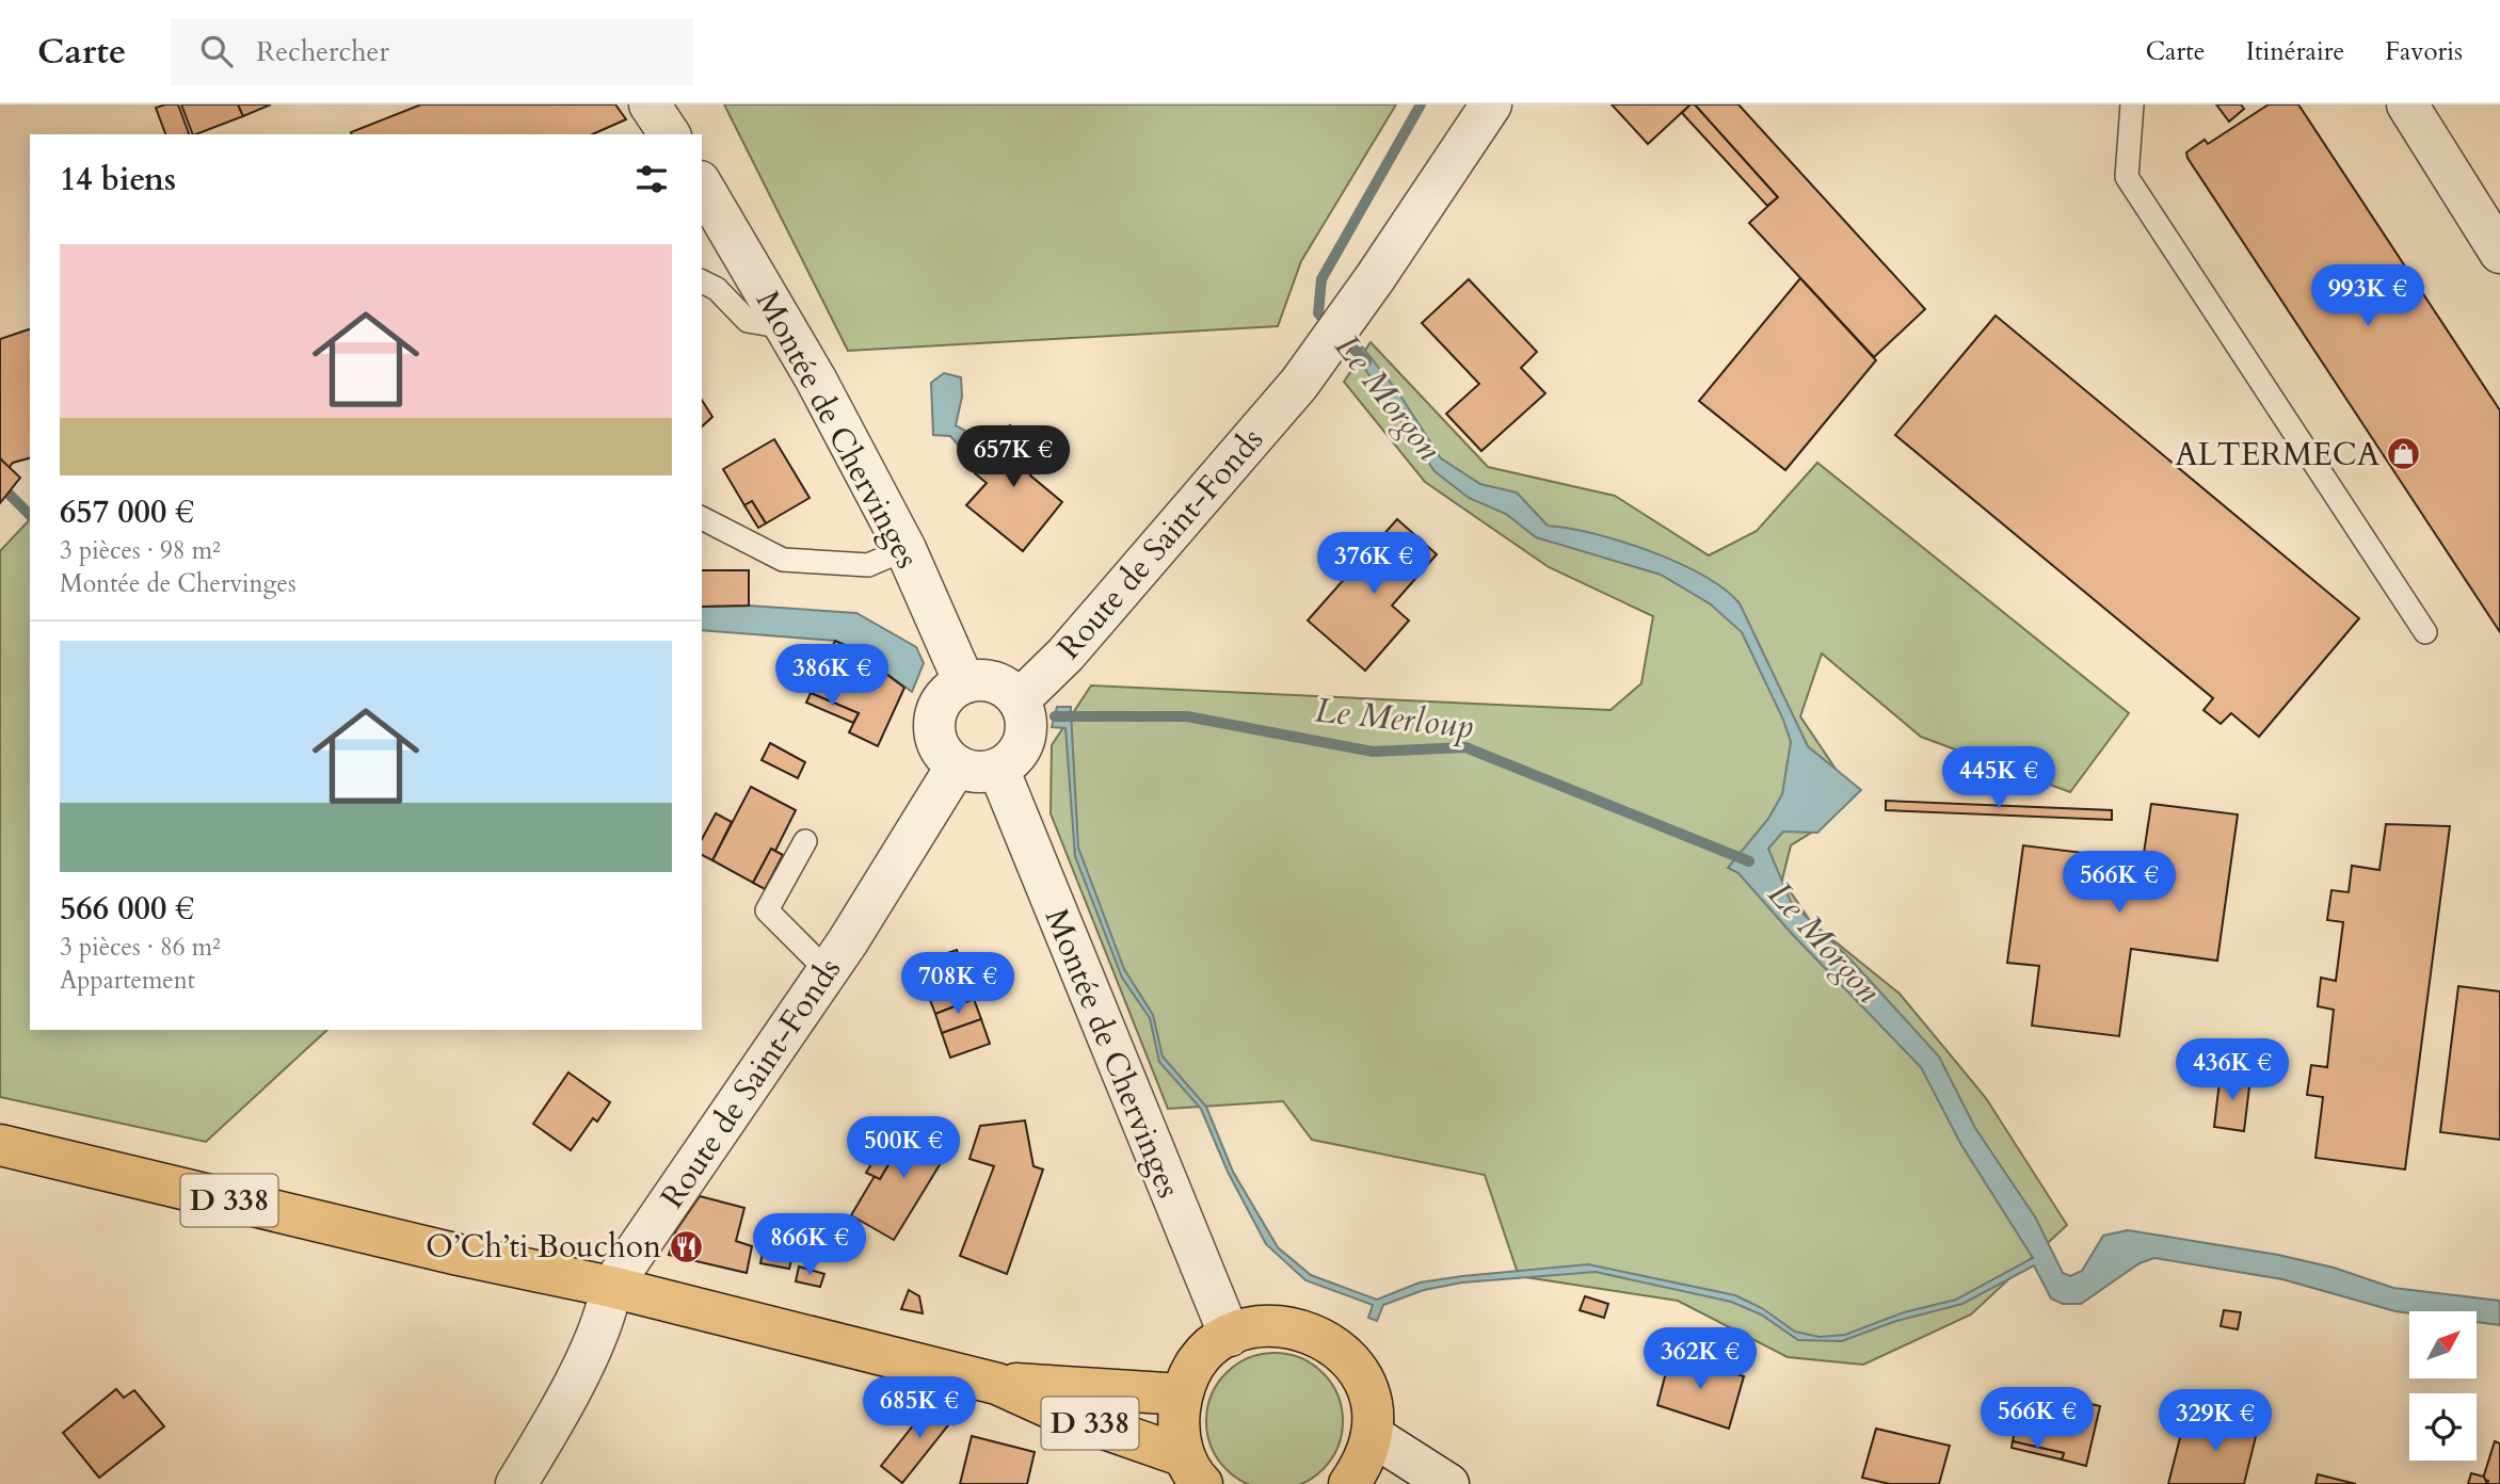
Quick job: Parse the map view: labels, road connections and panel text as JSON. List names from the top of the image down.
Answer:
{
  "streets": {
    "main road": ["D 338"],
    "street": ["Montée de Chervinges", "Route de Saint-Fonds"]
  },
  "crossings": [
    ["Montée de Chervinges", "Route de Saint-Fonds"],
    ["Route de Saint-Fonds", "D 338"]
  ],
  "water": ["Le Morgon", "Le Merloup"],
  "places": {
    "shop": ["ALTERMECA"],
    "restaurant": ["O’Ch’ti Bouchon"]
  },
  "north": "top right",
  "page": {
    "header": "Carte",
    "search": "Rechercher",
    "nav": ["Carte", "Itinéraire", "Favoris"],
    "heading": "14 biens",
    "list": [
      {
        "name": "657 000 €",
        "note": "3 pièces · 98 m² · Montée de Chervinges"
      },
      {
        "name": "566 000 €",
        "note": "3 pièces · 86 m² · Appartement"
      }
    ],
    "price": [
      "993K €",
      "657K €",
      "376K €",
      "386K €",
      "445K €",
      "566K €",
      "708K €",
      "436K €",
      "500K €",
      "866K €",
      "362K €",
      "685K €",
      "566K €",
      "329K €"
    ]
  }
}
